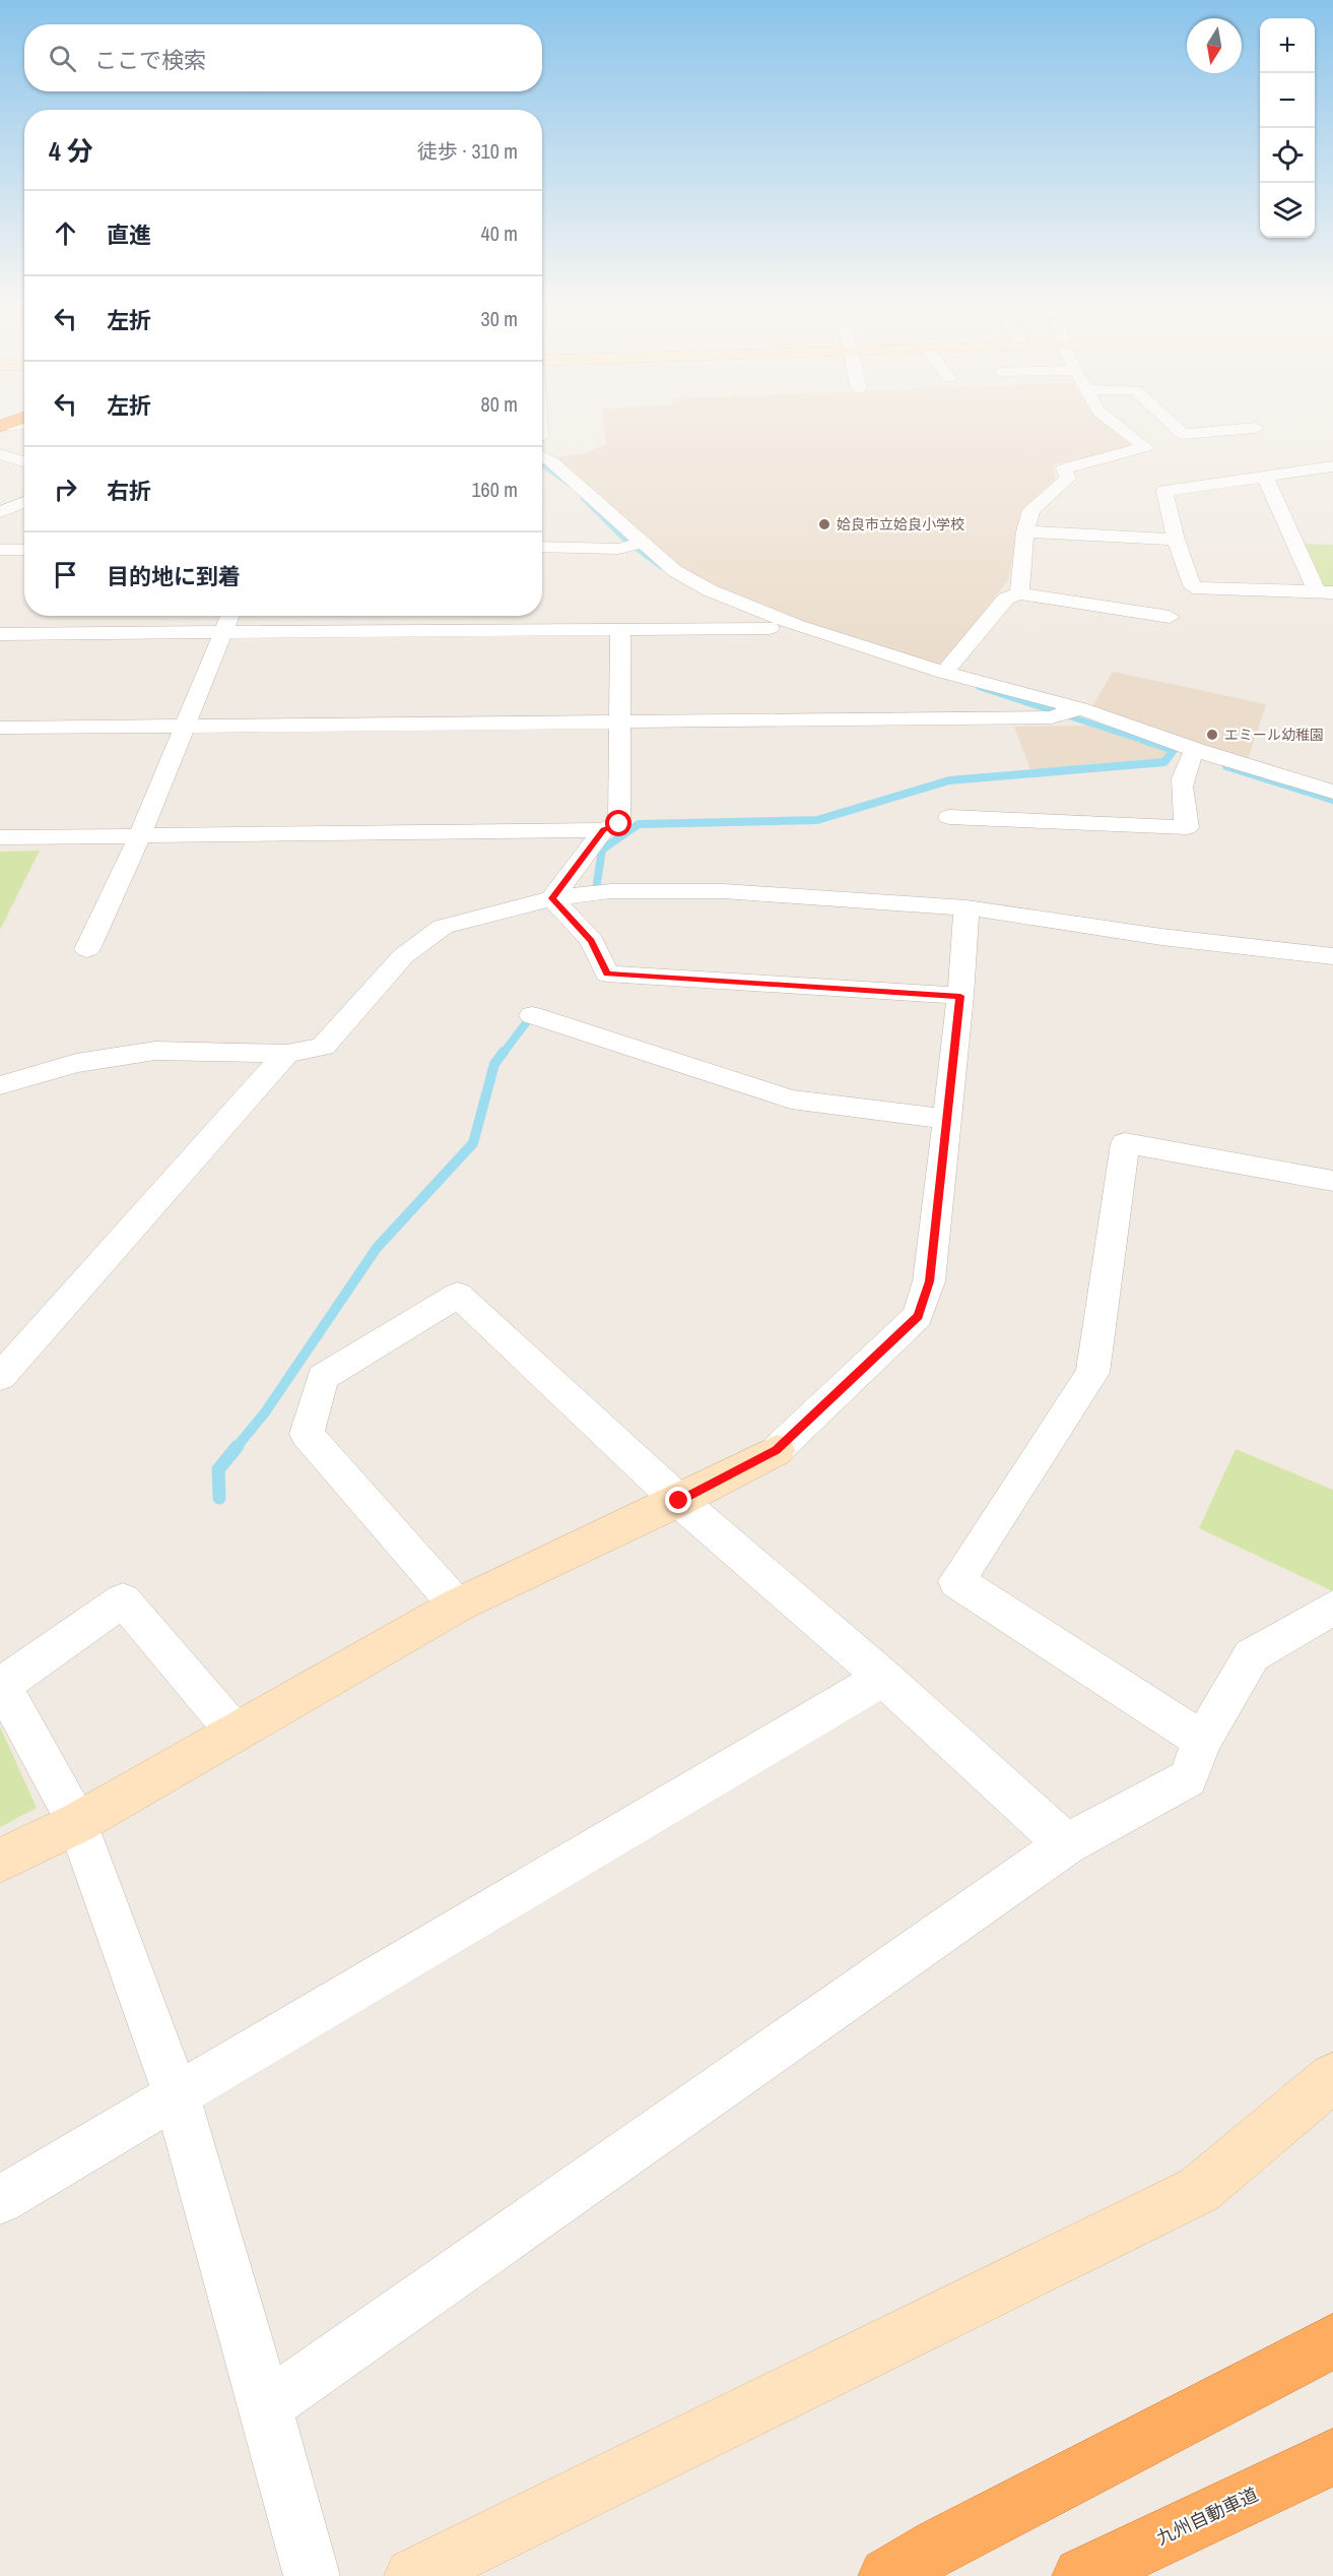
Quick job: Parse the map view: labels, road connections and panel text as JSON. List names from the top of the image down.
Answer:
{
  "streets": {
    "highway": ["九州自動車道"]
  },
  "places": ["姶良市立姶良小学校", "エミール幼稚園"],
  "north": "bottom",
  "page": {
    "map_buttons": ["+", "−"],
    "search": "ここで検索",
    "heading": ["4 分", "徒歩 · 310 m"],
    "list": [
      ["直進", "40 m"],
      ["左折", "30 m"],
      ["左折", "80 m"],
      ["右折", "160 m"],
      "目的地に到着"
    ]
  }
}
